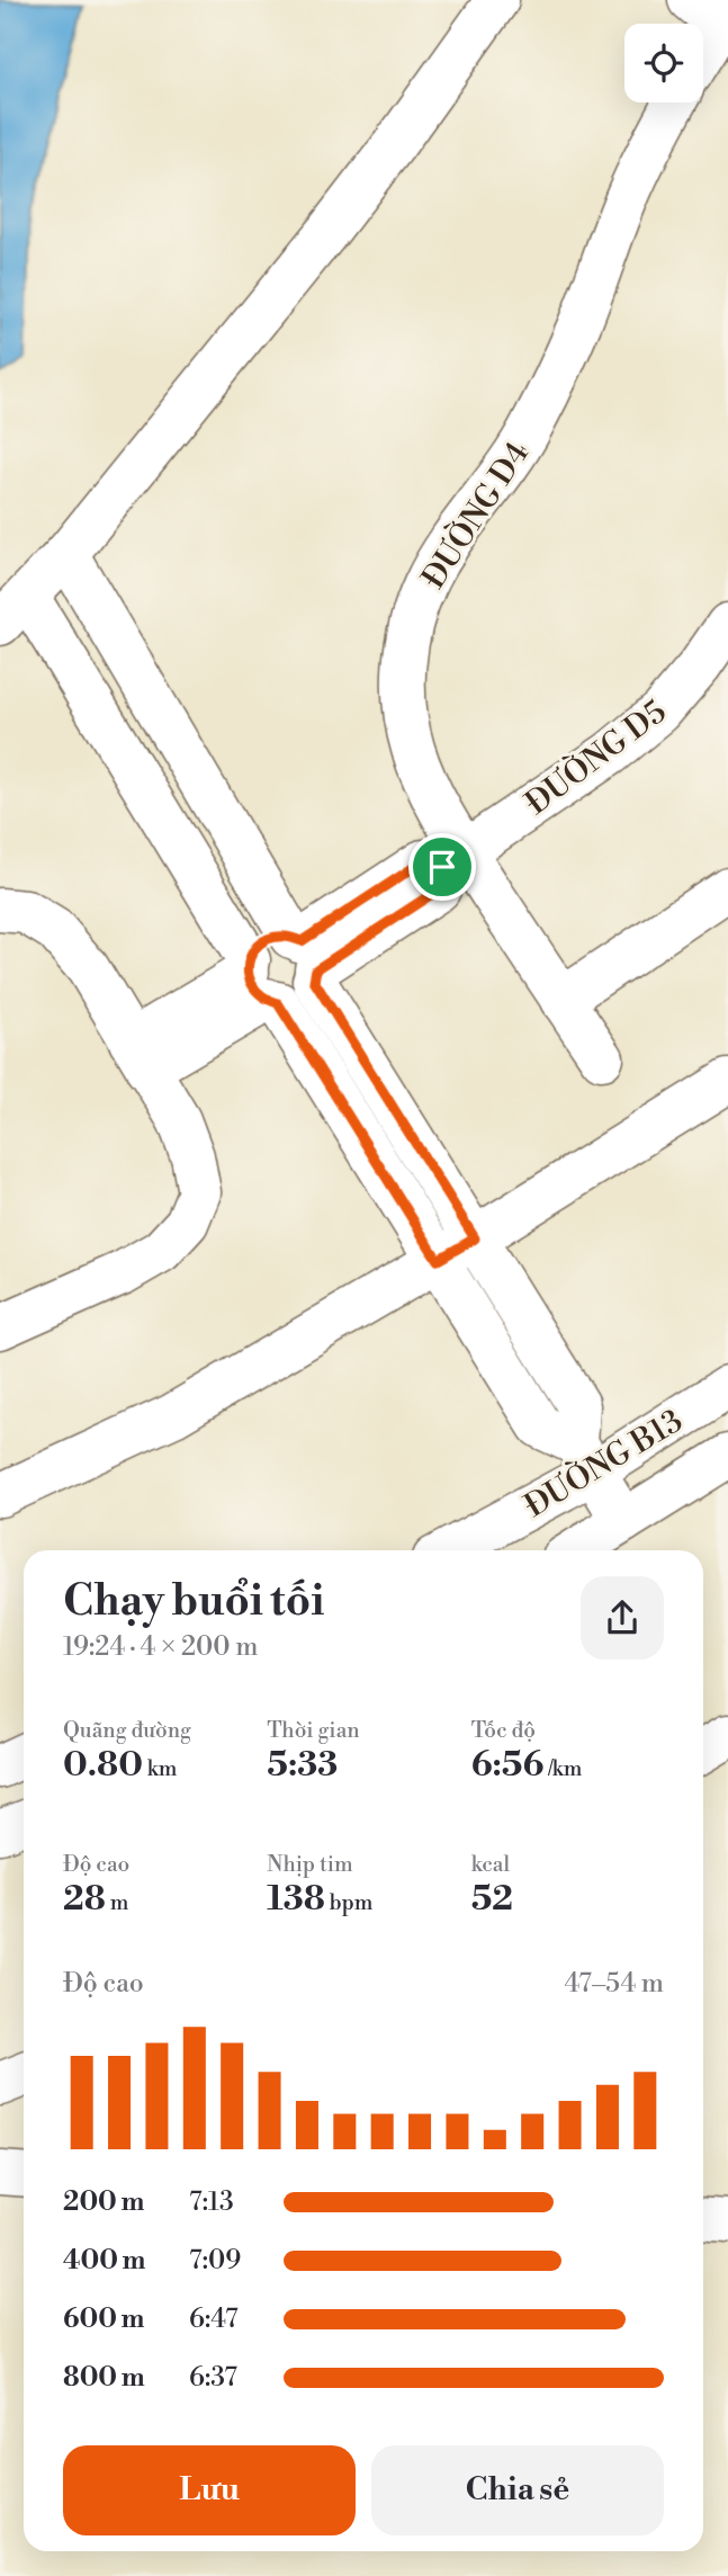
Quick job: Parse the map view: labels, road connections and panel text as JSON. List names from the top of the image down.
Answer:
{
  "streets": {
    "street": ["ĐƯỜNG D4", "ĐƯỜNG D5", "ĐƯỜNG B13"]
  },
  "crossings": [
    ["ĐƯỜNG D4", "ĐƯỜNG D5"]
  ],
  "page": {
    "heading": ["Chạy buổi tối", "19:24 · 4 × 200 m"],
    "stats": [
      ["Quãng đường", "0.80 km"],
      ["Thời gian", "5:33"],
      ["Tốc độ", "6:56 /km"],
      ["Độ cao", "28 m"],
      ["Nhịp tim", "138 bpm"],
      ["kcal", "52"]
    ],
    "chart": ["Độ cao", "47–54 m"],
    "list": [
      {
        "name": "200 m",
        "note": "7:13"
      },
      {
        "name": "400 m",
        "note": "7:09"
      },
      {
        "name": "600 m",
        "note": "6:47"
      },
      {
        "name": "800 m",
        "note": "6:37"
      }
    ],
    "buttons": ["Lưu", "Chia sẻ"]
  }
}
